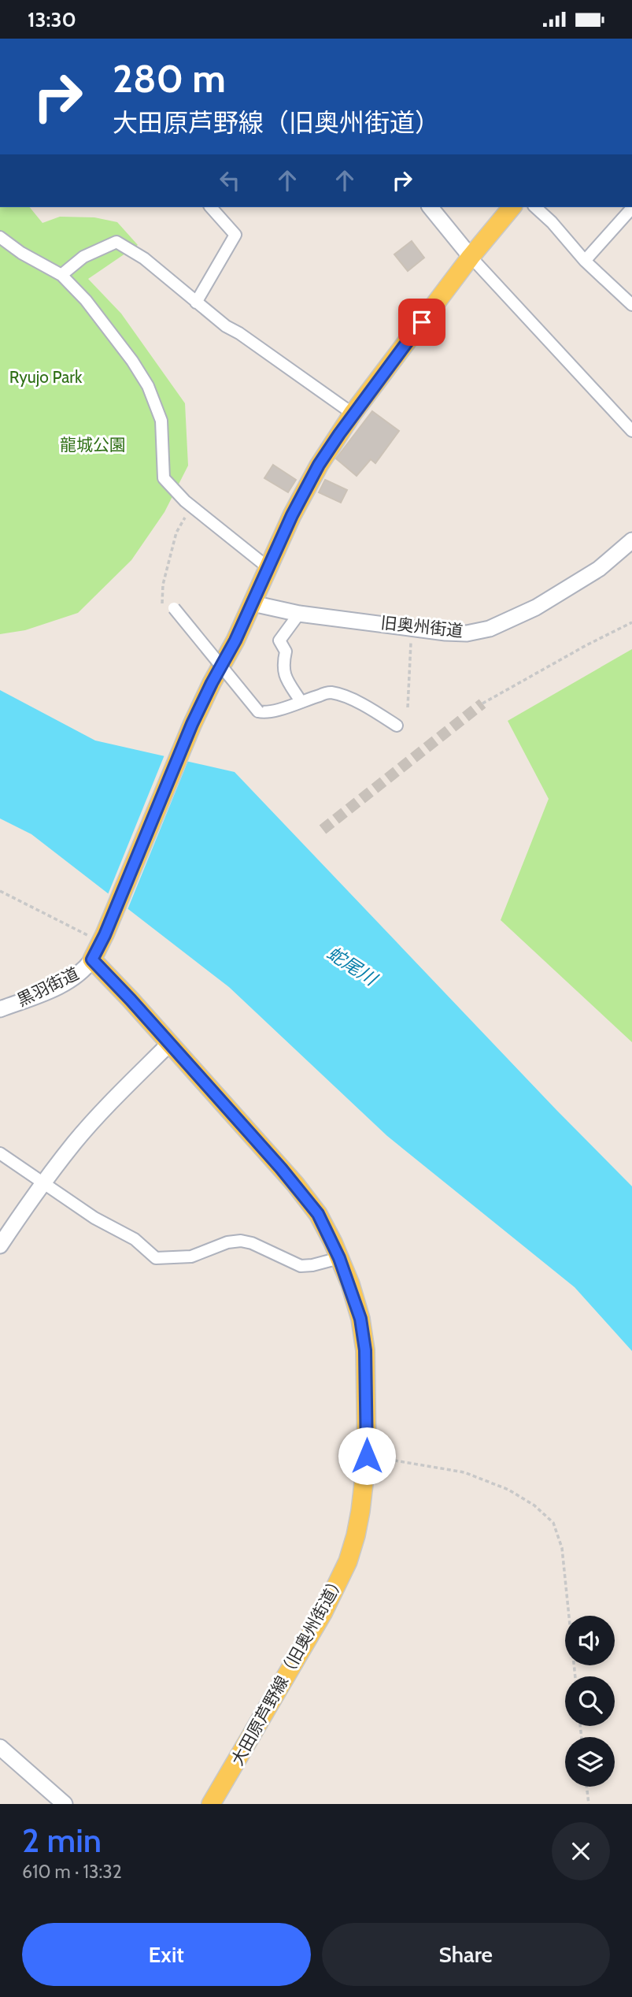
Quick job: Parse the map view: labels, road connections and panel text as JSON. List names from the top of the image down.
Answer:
{
  "streets": {
    "main road": ["大田原芦野線（旧奥州街道）"],
    "street": ["旧奥州街道", "黒羽街道"]
  },
  "crossings": [
    ["黒羽街道", "大田原芦野線（旧奥州街道）"]
  ],
  "water": ["蛇尾川"],
  "parks": ["Ryujo Park", "龍城公園"],
  "page": {
    "status": "13:30",
    "turn": ["280 m", "大田原芦野線（旧奥州街道）"],
    "heading": ["2 min", "610 m · 13:32"],
    "buttons": ["Exit", "Share"]
  }
}
